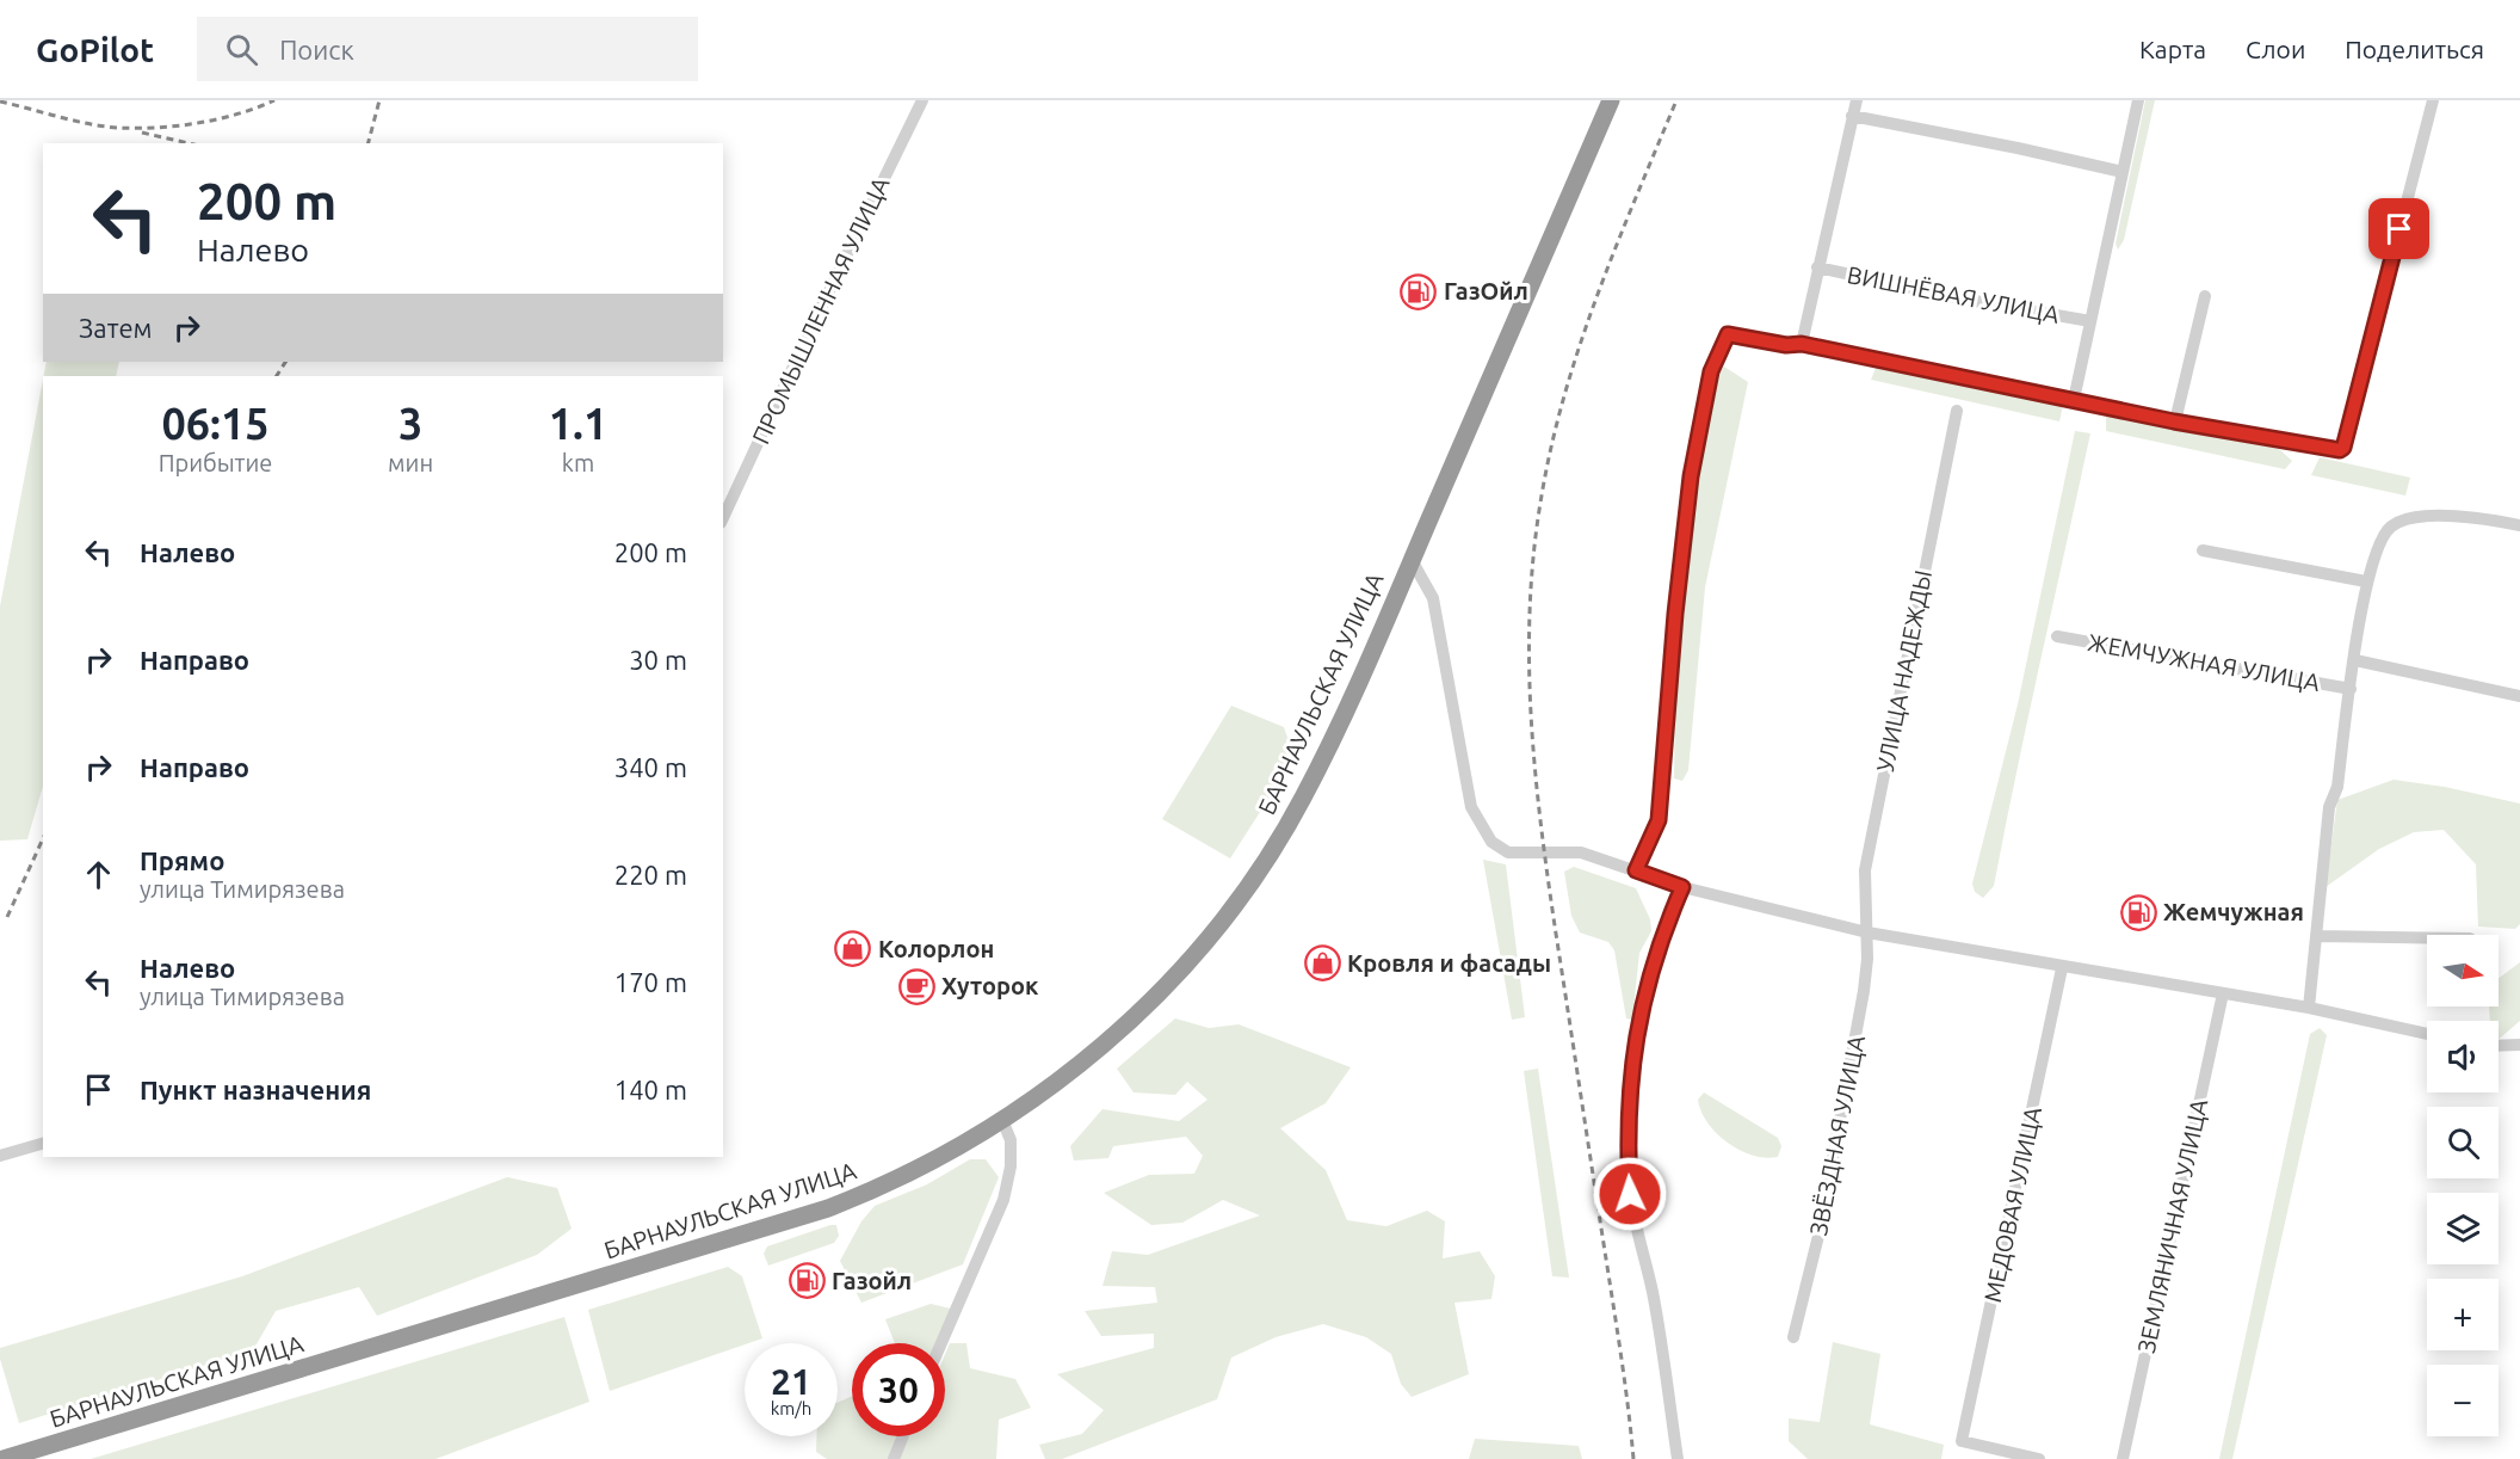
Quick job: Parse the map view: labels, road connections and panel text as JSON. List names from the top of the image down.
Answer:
{
  "streets": {
    "highway": ["БАРНАУЛЬСКАЯ УЛИЦА"],
    "street": [
      "ВИШНЁВАЯ УЛИЦА",
      "ПРОМЫШЛЕННАЯ УЛИЦА",
      "ЖЕМЧУЖНАЯ УЛИЦА",
      "УЛИЦА НАДЕЖДЫ",
      "ЗВЁЗДНАЯ УЛИЦА",
      "МЕДОВАЯ УЛИЦА",
      "ЗЕМЛЯНИЧНАЯ УЛИЦА"
    ]
  },
  "crossings": [
    ["УЛИЦА НАДЕЖДЫ", "ЗВЁЗДНАЯ УЛИЦА"]
  ],
  "places": {
    "fuel station": ["ГазОйл", "Жемчужная", "Газойл"],
    "shop": ["Колорлон", "Кровля и фасады"],
    "cafe": ["Хуторок"]
  },
  "north": "right",
  "page": {
    "header": "GoPilot",
    "search": "Поиск",
    "nav": ["Карта", "Слои", "Поделиться"],
    "turn": ["200 m", "Налево"],
    "then": "Затем",
    "eta": [
      "06:15",
      "Прибытие",
      "3",
      "мин",
      "1.1",
      "km"
    ],
    "list": [
      {
        "name": "Налево",
        "value": "200 m"
      },
      {
        "name": "Направо",
        "value": "30 m"
      },
      {
        "name": "Направо",
        "value": "340 m"
      },
      {
        "name": "Прямо",
        "note": "улица Тимирязева",
        "value": "220 m"
      },
      {
        "name": "Налево",
        "note": "улица Тимирязева",
        "value": "170 m"
      },
      {
        "name": "Пункт назначения",
        "value": "140 m"
      }
    ],
    "map_buttons": ["+", "−"],
    "speed": "21 km/h",
    "limit": "30"
  }
}
